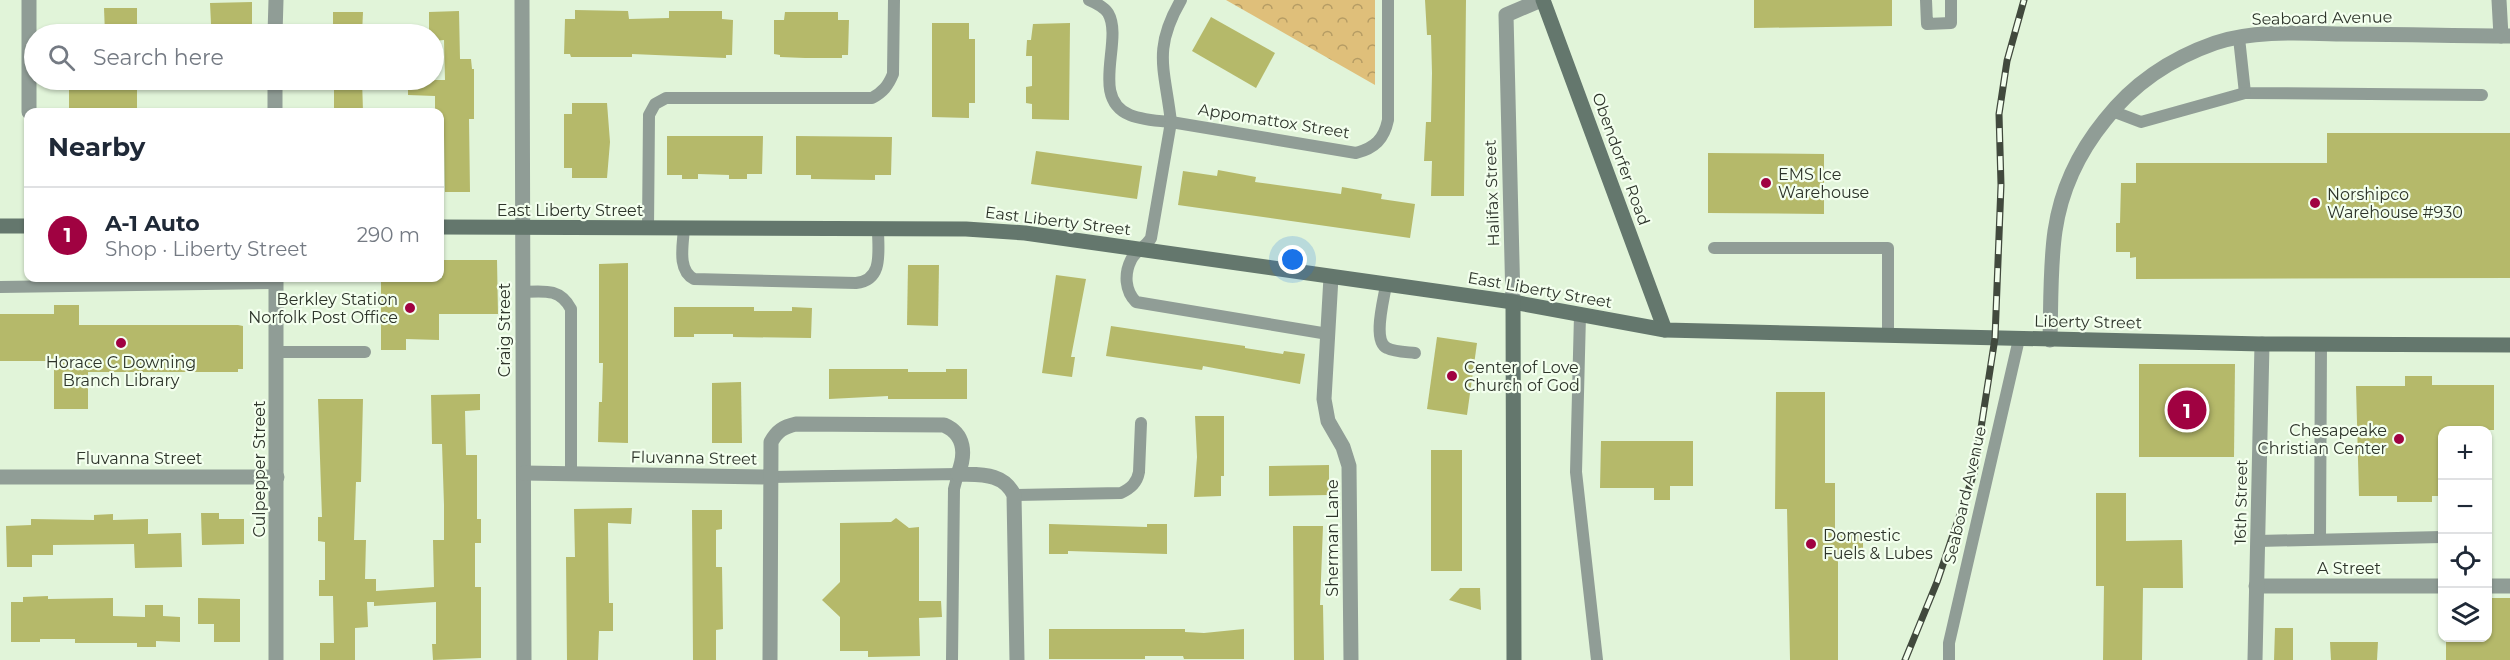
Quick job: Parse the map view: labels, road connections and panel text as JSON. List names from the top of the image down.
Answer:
{
  "streets": {
    "main road": [
      "Obendorfer Road",
      "Halifax Street",
      "East Liberty Street",
      "Liberty Street"
    ],
    "street": [
      "Seaboard Avenue",
      "Craig Street",
      "Fluvanna Street",
      "Culpepper Street",
      "16th Street",
      "Sherman Lane",
      "A Street"
    ],
    "lane": ["Appomattox Street"]
  },
  "crossings": [
    ["Seaboard Avenue", "Liberty Street"],
    ["Obendorfer Road", "Halifax Street"],
    ["Obendorfer Road", "East Liberty Street"],
    ["Obendorfer Road", "Liberty Street"],
    ["Halifax Street", "East Liberty Street"],
    ["East Liberty Street", "Liberty Street"],
    ["East Liberty Street", "Craig Street"],
    ["East Liberty Street", "Sherman Lane"],
    ["Liberty Street", "16th Street"],
    ["Craig Street", "Fluvanna Street"],
    ["Fluvanna Street", "Culpepper Street"],
    ["16th Street", "A Street"]
  ],
  "places": [
    "EMS Ice Warehouse",
    "Norshipco Warehouse #930",
    "Berkley Station Norfolk Post Office",
    "Horace C Downing Branch Library",
    "Center of Love Church of God",
    "Chesapeake Christian Center",
    "Domestic Fuels & Lubes"
  ],
  "page": {
    "search": "Search here",
    "heading": "Nearby",
    "list": [
      {
        "mark": "1",
        "name": "A-1 Auto",
        "note": "Shop · Liberty Street",
        "value": "290 m"
      }
    ],
    "pins": "1",
    "map_buttons": ["+", "−"]
  }
}
